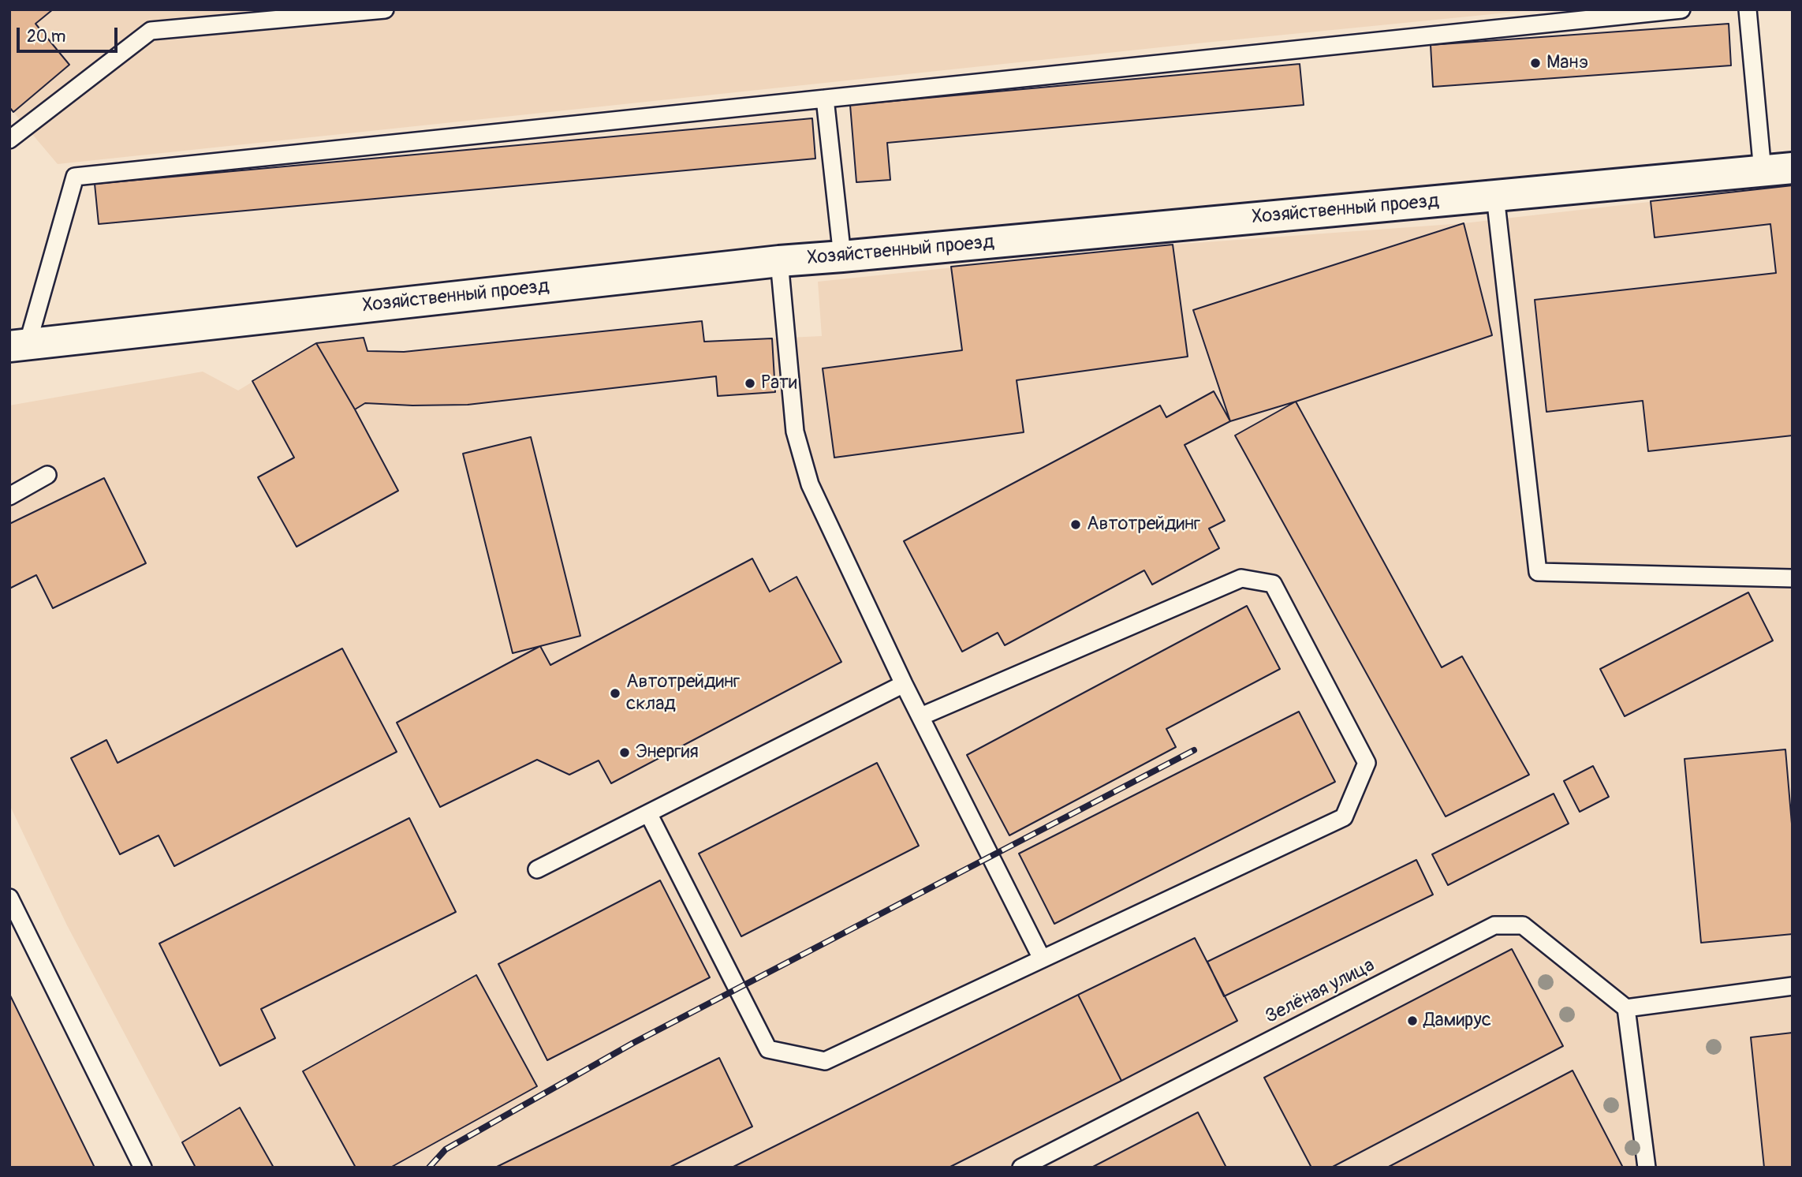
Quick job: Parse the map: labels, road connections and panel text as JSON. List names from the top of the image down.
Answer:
{
  "streets": {
    "street": ["Хозяйственный проезд"],
    "lane": ["Зелёная улица"]
  },
  "places": [
    "Манэ",
    "Рати",
    "Автотрейдинг",
    "Автотрейдинг склад",
    "Энергия",
    "Дамирус"
  ],
  "scale_bar": "20 m"
}
